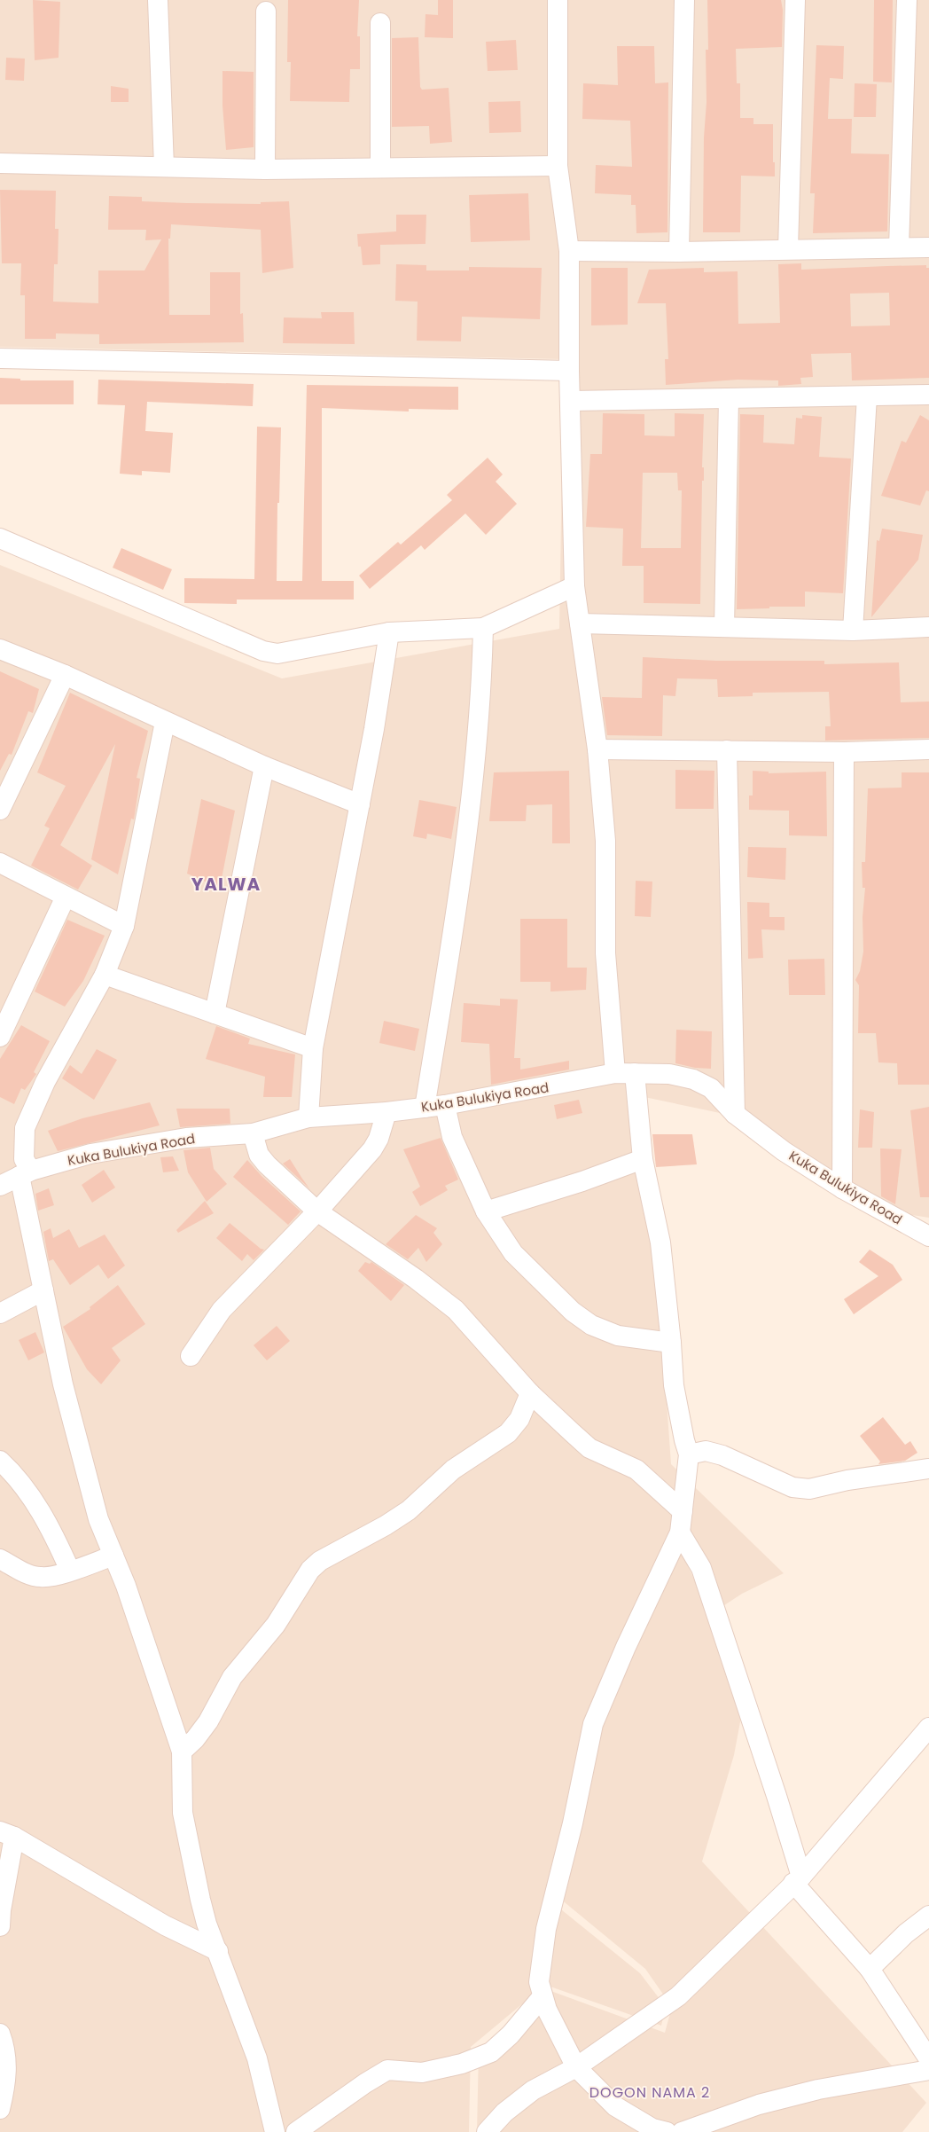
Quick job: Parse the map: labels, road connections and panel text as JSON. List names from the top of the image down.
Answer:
{
  "streets": {
    "street": ["Kuka Bulukiya Road"]
  },
  "districts": ["YALWA", "DOGON NAMA 2"]
}
